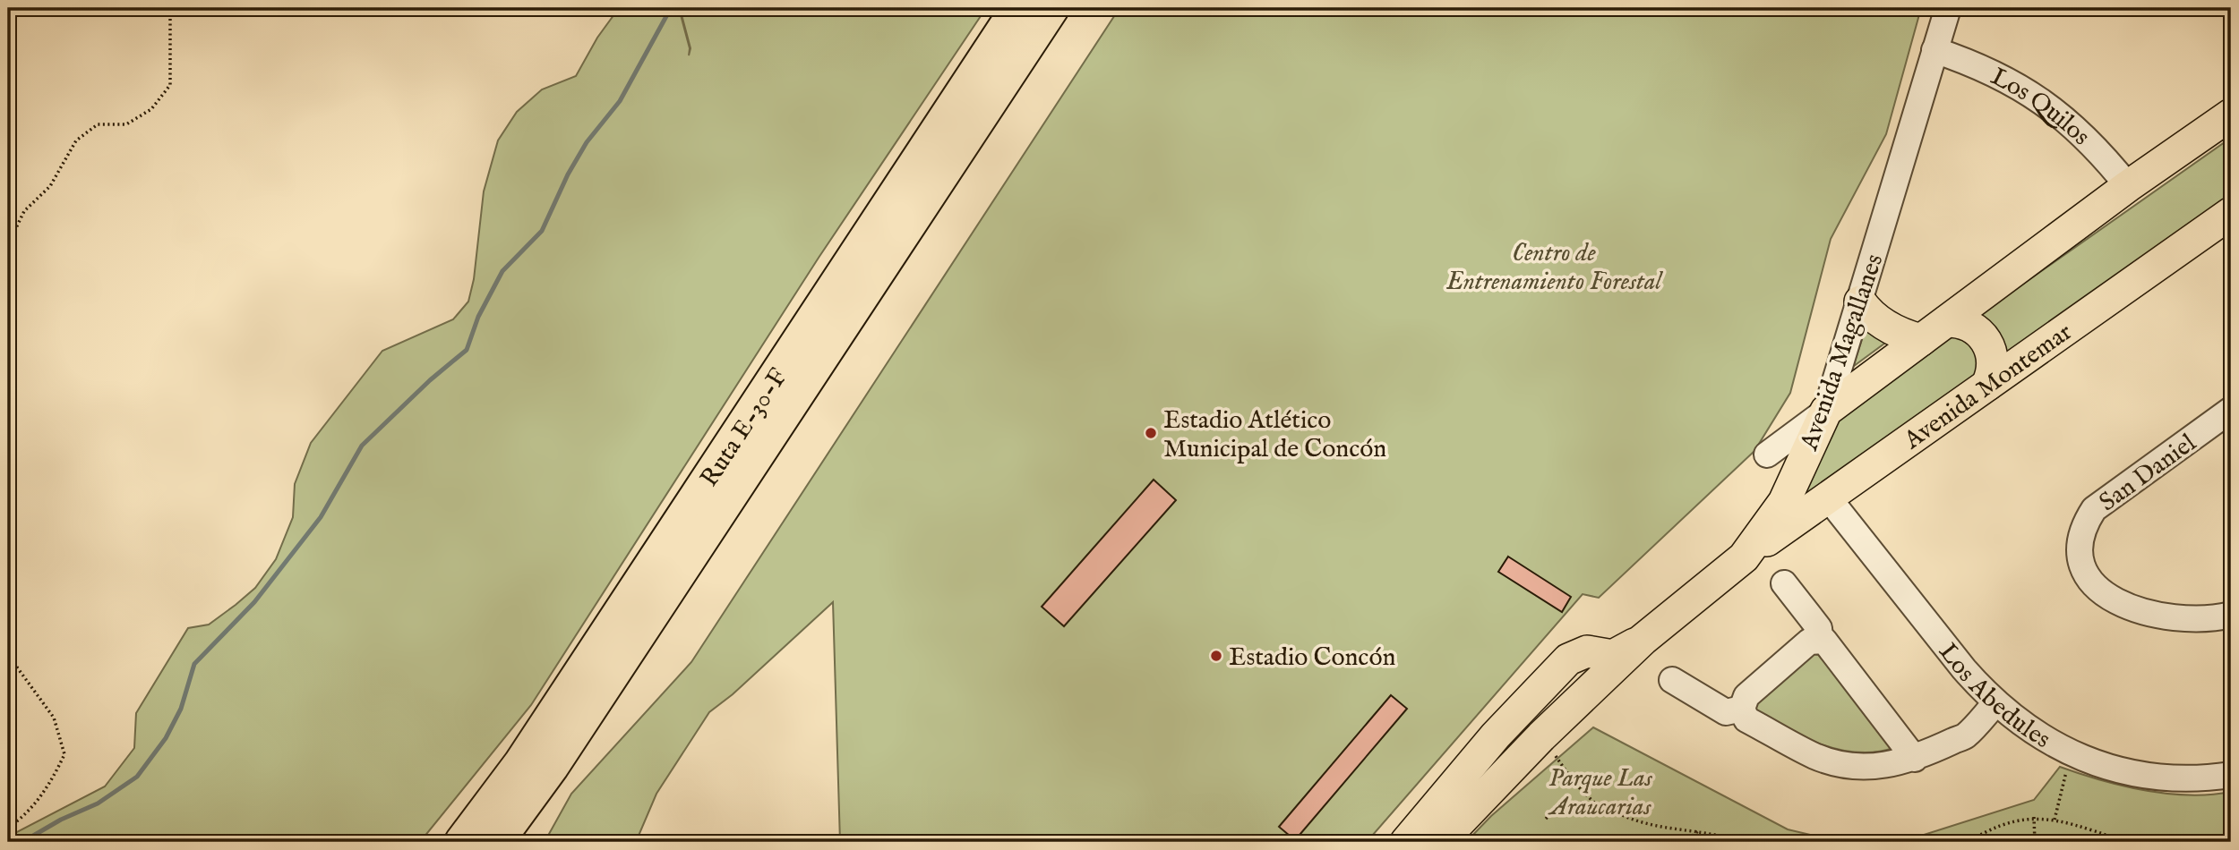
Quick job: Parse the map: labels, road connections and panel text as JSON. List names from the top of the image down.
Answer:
{
  "streets": {
    "highway": ["Ruta E-30-F"],
    "main road": ["Avenida Magallanes", "Avenida Montemar"],
    "street": ["Los Quilos", "San Daniel", "Los Abedules"]
  },
  "crossings": [
    ["Los Quilos", "Avenida Magallanes"],
    ["Avenida Magallanes", "Avenida Montemar"],
    ["Avenida Montemar", "Los Abedules"]
  ],
  "parks": ["Centro de Entrenamiento Forestal", "Parque Las Araucarias"],
  "places": ["Estadio Atlético Municipal de Concón", "Estadio Concón"]
}
